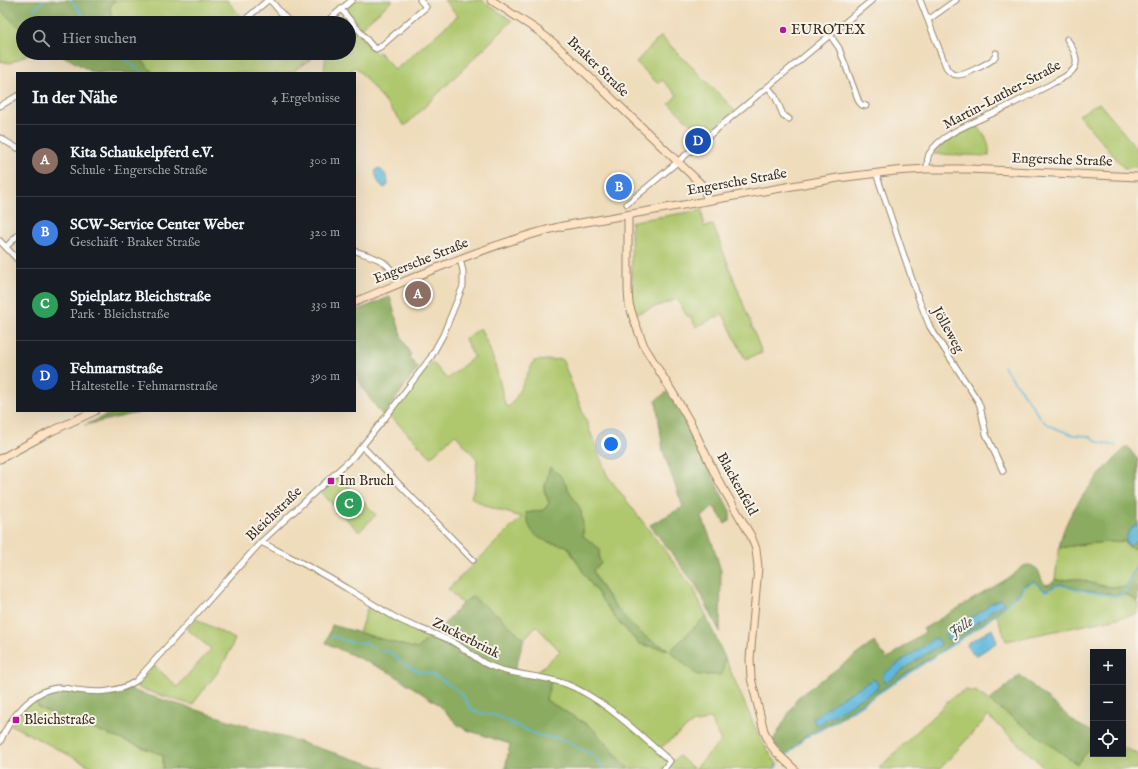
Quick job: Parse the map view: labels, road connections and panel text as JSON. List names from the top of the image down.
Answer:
{
  "streets": {
    "main road": ["Braker Straße", "Engersche Straße", "Blackenfeld"],
    "street": [
      "Martin-Luther-Straße",
      "Jölleweg",
      "Bleichstraße",
      "Zuckerbrink"
    ]
  },
  "crossings": [
    ["Braker Straße", "Engersche Straße"],
    ["Martin-Luther-Straße", "Engersche Straße"],
    ["Engersche Straße", "Jölleweg"],
    ["Engersche Straße", "Blackenfeld"],
    ["Engersche Straße", "Bleichstraße"],
    ["Bleichstraße", "Zuckerbrink"]
  ],
  "water": ["Jölle"],
  "places": {
    "other": ["EUROTEX"],
    "transit": ["Im Bruch", "Bleichstraße"]
  },
  "page": {
    "search": "Hier suchen",
    "heading": ["In der Nähe", "4 Ergebnisse"],
    "list": [
      {
        "mark": "A",
        "name": "Kita Schaukelpferd e.V.",
        "note": "Schule · Engersche Straße",
        "value": "300 m"
      },
      {
        "mark": "B",
        "name": "SCW-Service Center Weber",
        "note": "Geschäft · Braker Straße",
        "value": "320 m"
      },
      {
        "mark": "C",
        "name": "Spielplatz Bleichstraße",
        "note": "Park · Bleichstraße",
        "value": "330 m"
      },
      {
        "mark": "D",
        "name": "Fehmarnstraße",
        "note": "Haltestelle · Fehmarnstraße",
        "value": "390 m"
      }
    ],
    "pins": [
      "D",
      "B",
      "A",
      "C"
    ],
    "map_buttons": ["+", "−"]
  }
}
